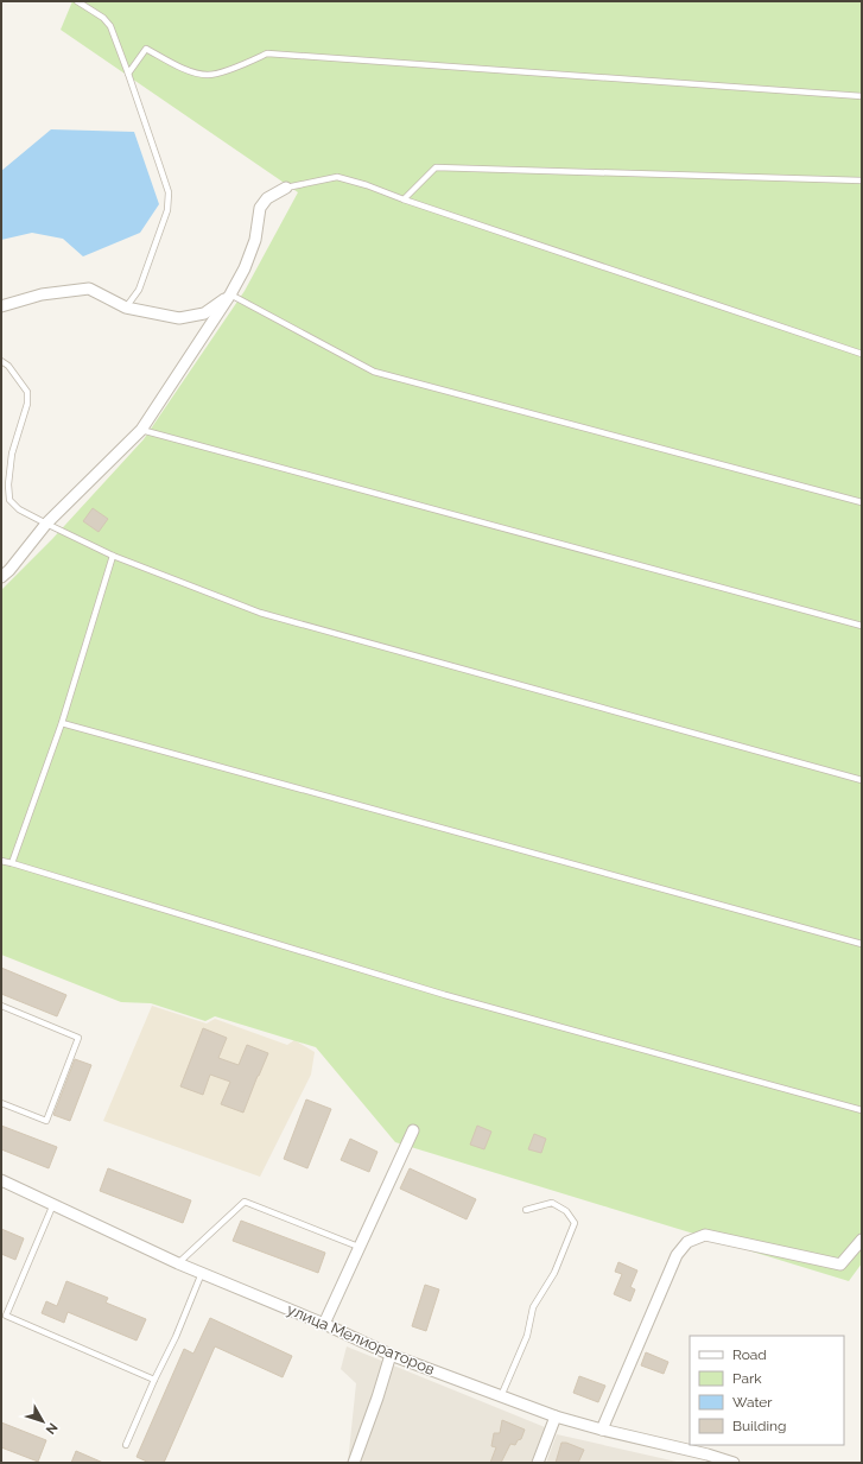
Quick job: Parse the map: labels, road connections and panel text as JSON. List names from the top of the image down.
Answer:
{
  "streets": {
    "street": ["улица Мелиораторов"]
  },
  "legend": [
    "Road",
    "Park",
    "Water",
    "Building"
  ],
  "north": "bottom right"
}
